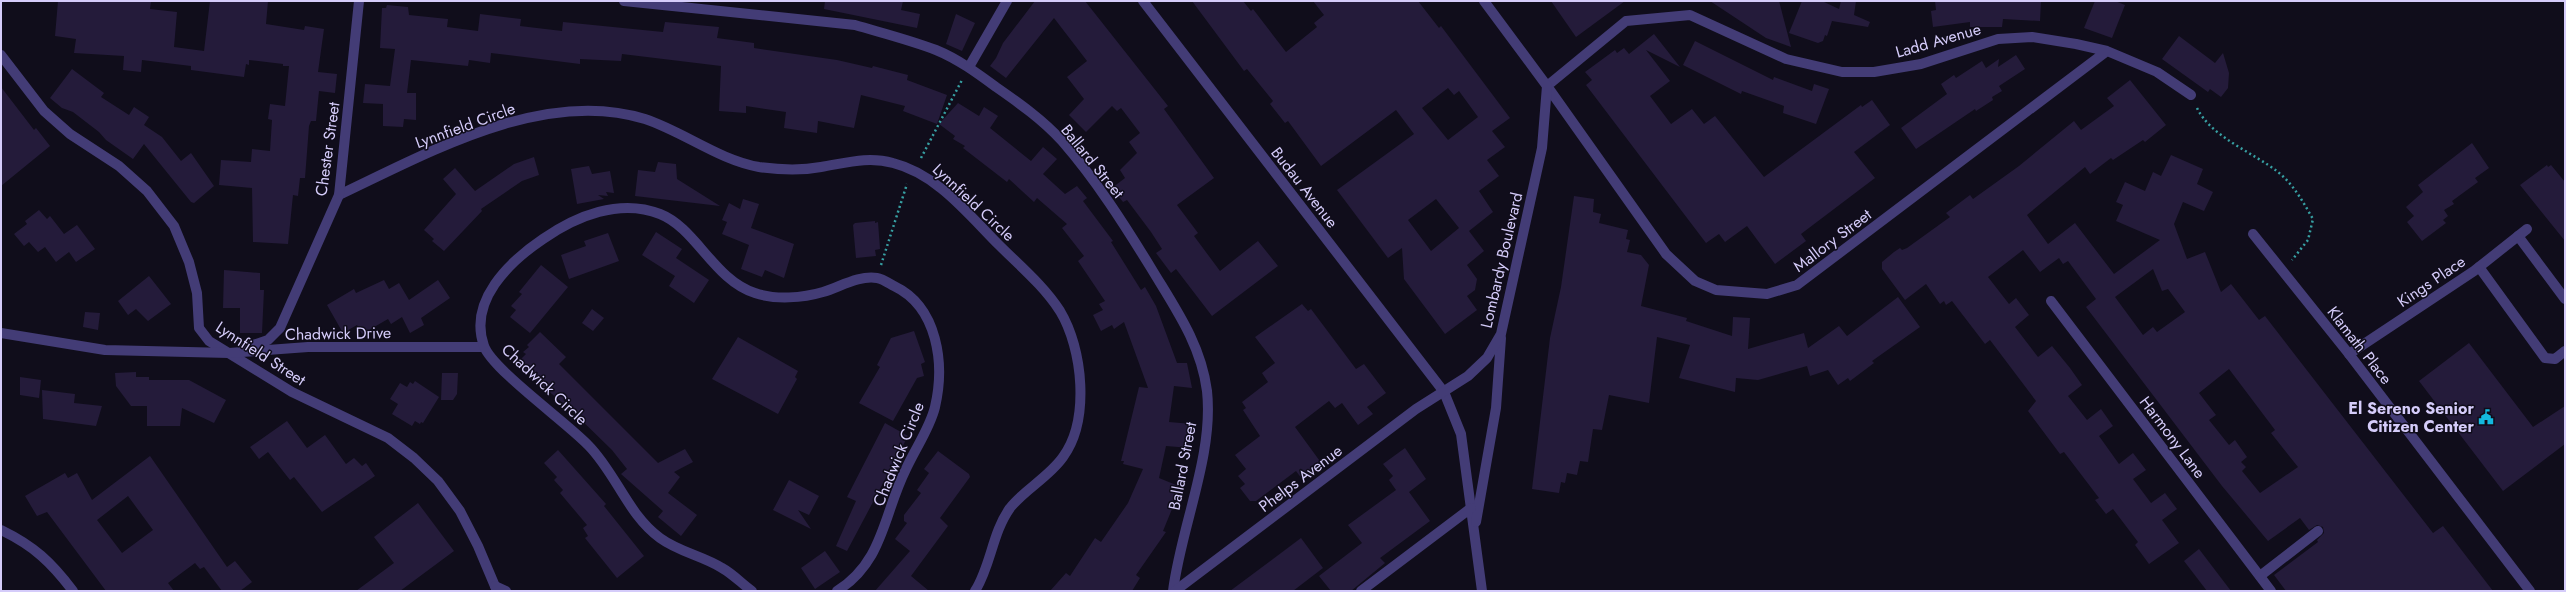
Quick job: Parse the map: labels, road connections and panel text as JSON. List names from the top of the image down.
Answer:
{
  "streets": {
    "street": [
      "Ladd Avenue",
      "Lynnfield Circle",
      "Chester Street",
      "Ballard Street",
      "Budau Avenue",
      "Mallory Street",
      "Lombardy Boulevard",
      "Kings Place",
      "Chadwick Drive",
      "Klamath Place",
      "Lynnfield Street",
      "Chadwick Circle",
      "Harmony Lane",
      "Phelps Avenue"
    ]
  },
  "crossings": [
    ["Ladd Avenue", "Mallory Street"],
    ["Ladd Avenue", "Lombardy Boulevard"],
    ["Lynnfield Circle", "Chester Street"],
    ["Chester Street", "Chadwick Drive"],
    ["Chester Street", "Lynnfield Street"],
    ["Ballard Street", "Phelps Avenue"],
    ["Budau Avenue", "Lombardy Boulevard"],
    ["Budau Avenue", "Phelps Avenue"],
    ["Mallory Street", "Lombardy Boulevard"],
    ["Lombardy Boulevard", "Phelps Avenue"],
    ["Kings Place", "Klamath Place"],
    ["Chadwick Drive", "Lynnfield Street"],
    ["Chadwick Drive", "Chadwick Circle"]
  ],
  "places": {
    "public building": ["El Sereno Senior Citizen Center"]
  }
}
